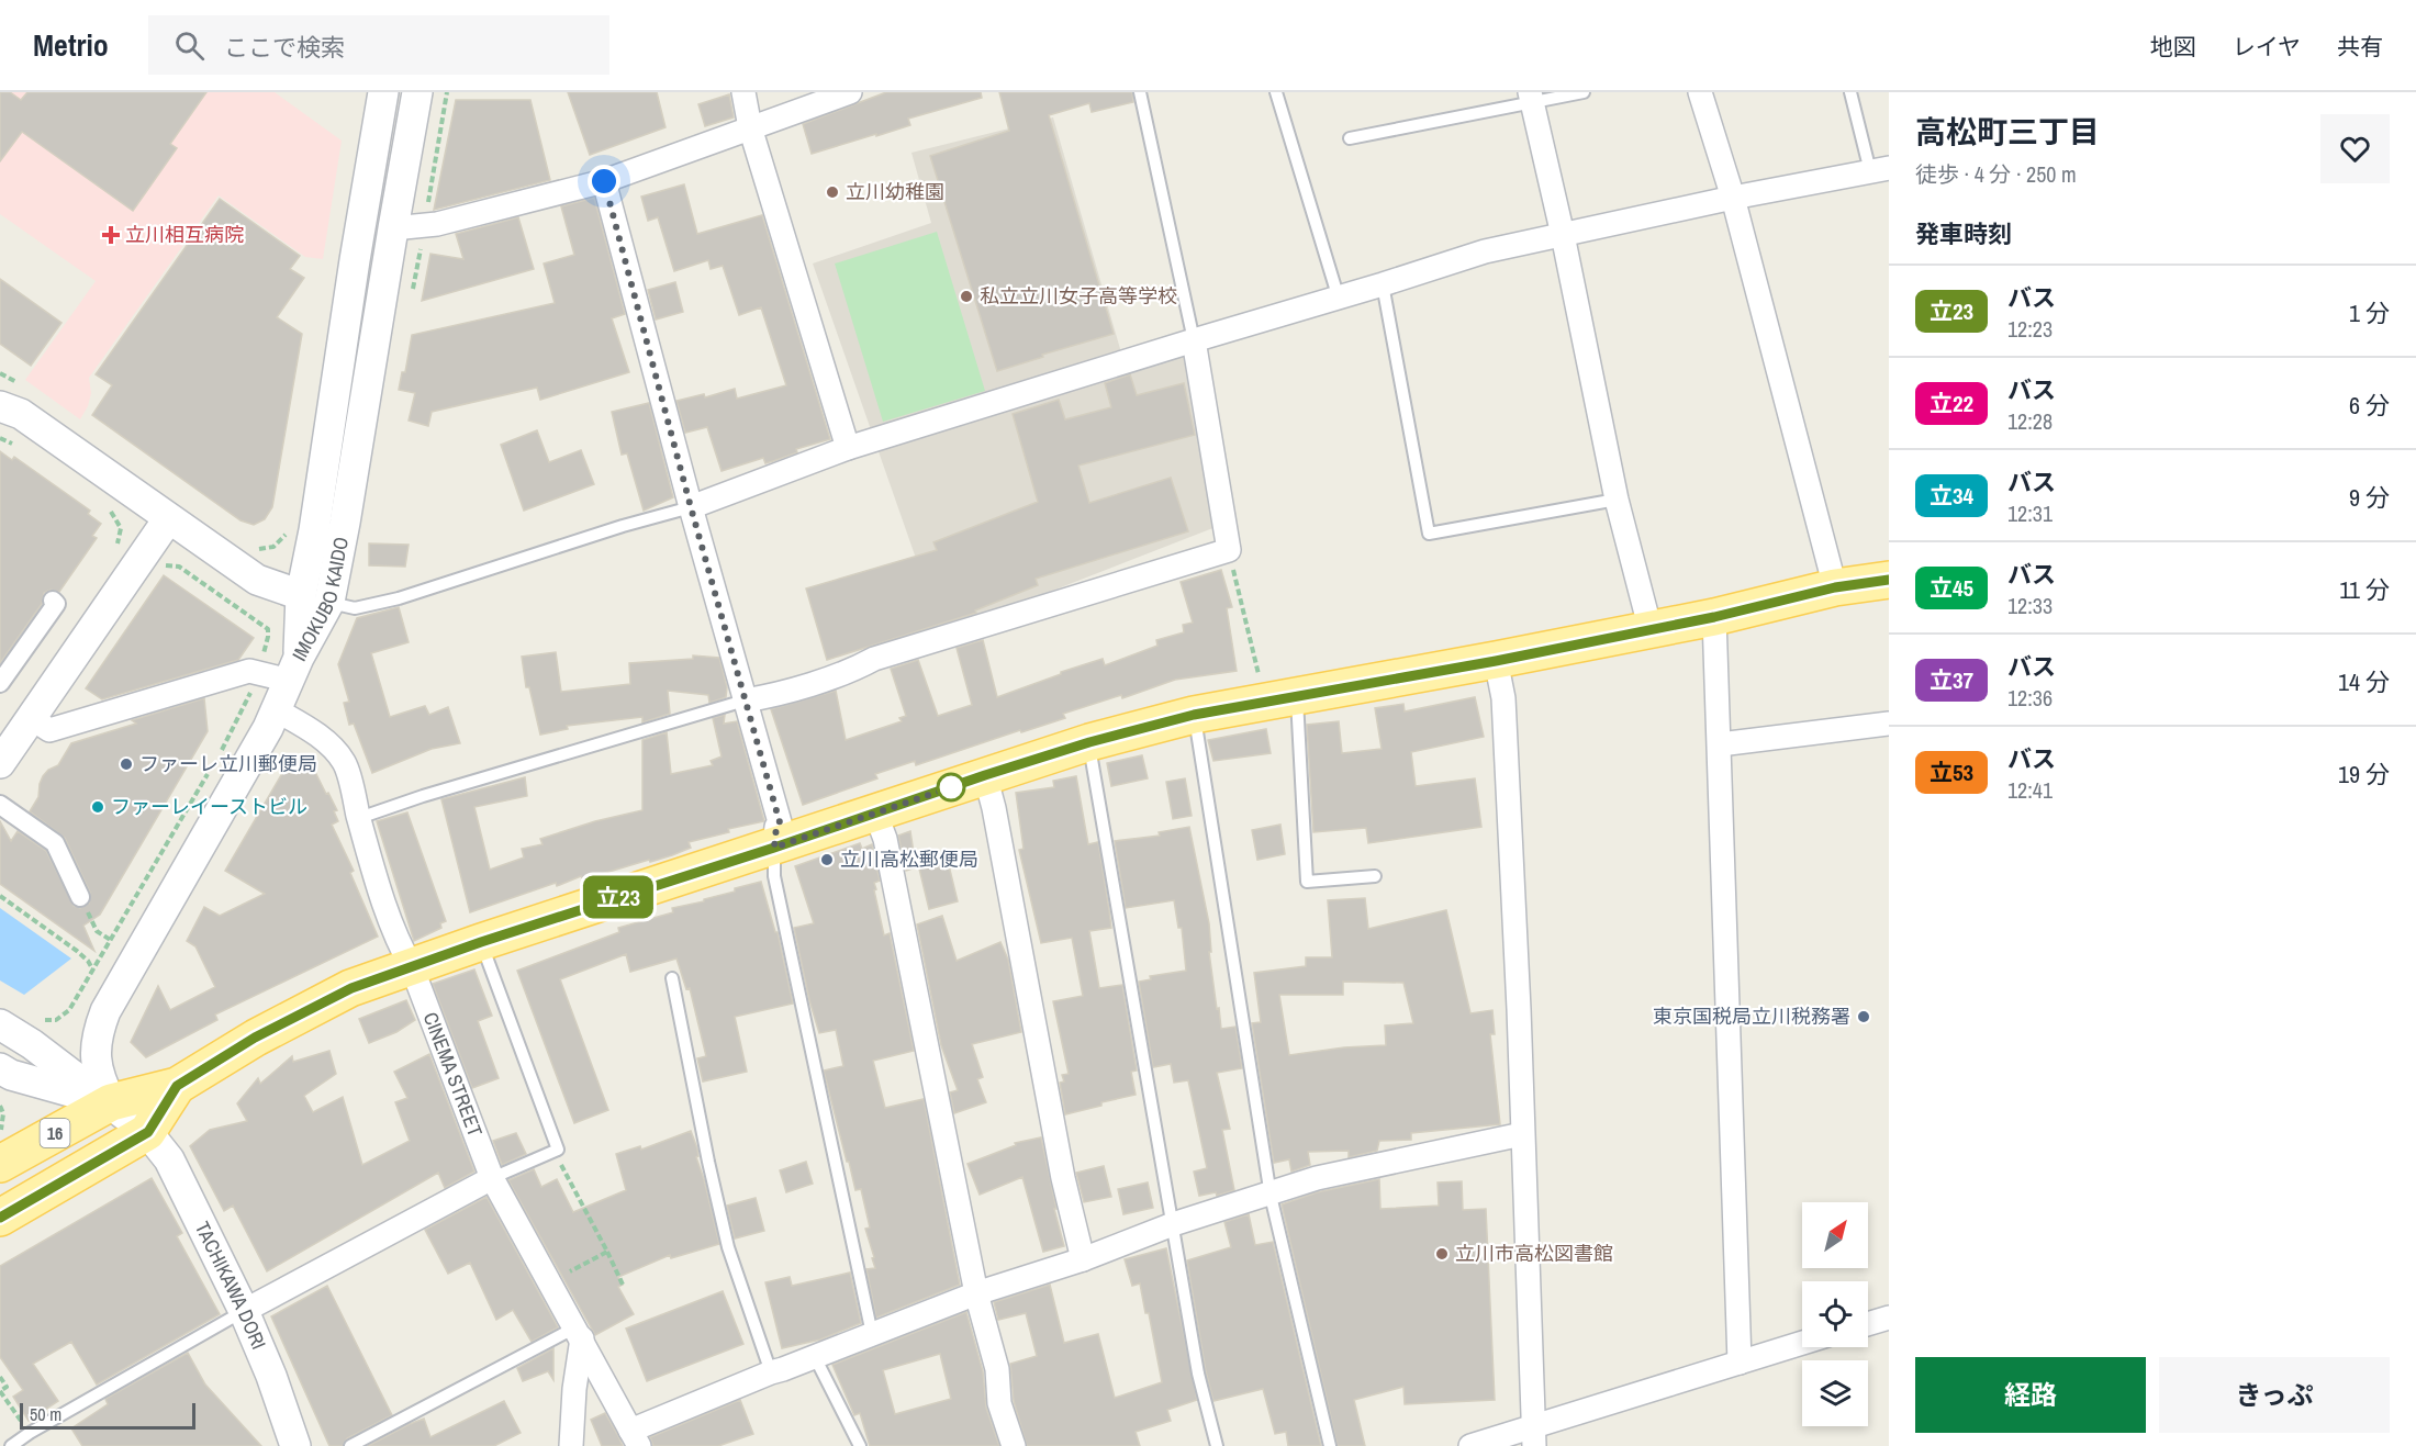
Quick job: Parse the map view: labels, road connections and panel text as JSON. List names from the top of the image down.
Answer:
{
  "streets": {
    "main road": ["16"],
    "street": ["IMOKUBO KAIDO", "CINEMA STREET", "TACHIKAWA DORI"]
  },
  "crossings": [
    ["CINEMA STREET", "16"],
    ["16", "TACHIKAWA DORI"]
  ],
  "places": {
    "other": [
      "立川幼稚園",
      "私立立川女子高等学校",
      "ファーレ立川郵便局",
      "ファーレイーストビル",
      "立川高松郵便局",
      "東京国税局立川税務署",
      "立川市高松図書館"
    ],
    "health": ["立川相互病院"]
  },
  "lines": ["bus line 立23"],
  "scale_bar": "50 m",
  "north": "top right",
  "page": {
    "header": "Metrio",
    "search": "ここで検索",
    "nav": ["地図", "レイヤ", "共有"],
    "on_map": "立23",
    "heading": [
      ["高松町三丁目", "徒歩 · 4 分 · 250 m"],
      "発車時刻"
    ],
    "list": [
      {
        "mark": "立23",
        "name": "バス",
        "note": "12:23",
        "value": "1 分"
      },
      {
        "mark": "立22",
        "name": "バス",
        "note": "12:28",
        "value": "6 分"
      },
      {
        "mark": "立34",
        "name": "バス",
        "note": "12:31",
        "value": "9 分"
      },
      {
        "mark": "立45",
        "name": "バス",
        "note": "12:33",
        "value": "11 分"
      },
      {
        "mark": "立37",
        "name": "バス",
        "note": "12:36",
        "value": "14 分"
      },
      {
        "mark": "立53",
        "name": "バス",
        "note": "12:41",
        "value": "19 分"
      }
    ],
    "buttons": ["経路", "きっぷ"],
    "scale": "50 m"
  }
}
